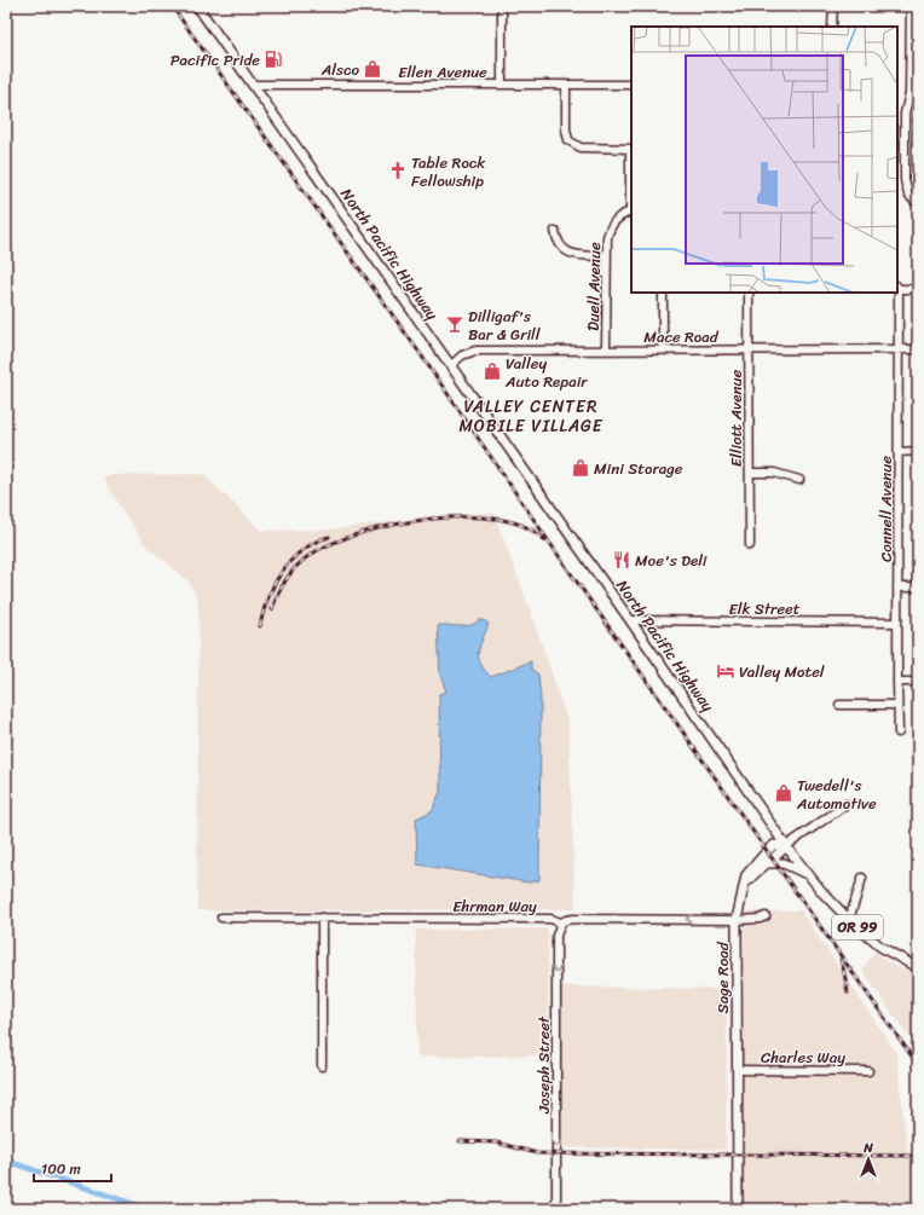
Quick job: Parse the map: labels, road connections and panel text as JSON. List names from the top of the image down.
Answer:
{
  "streets": {
    "main road": ["North Pacific Highway", "OR 99", "Sage Road"],
    "street": [
      "Ellen Avenue",
      "Duell Avenue",
      "Mace Road",
      "Elliott Avenue",
      "Connell Avenue",
      "Elk Street",
      "Ehrman Way",
      "Charles Way",
      "Joseph Street"
    ]
  },
  "crossings": [
    ["Ellen Avenue", "North Pacific Highway"],
    ["North Pacific Highway", "Mace Road"],
    ["North Pacific Highway", "Elk Street"],
    ["North Pacific Highway", "Sage Road"],
    ["Duell Avenue", "Mace Road"],
    ["Mace Road", "Elliott Avenue"],
    ["Mace Road", "Connell Avenue"],
    ["Connell Avenue", "Elk Street"],
    ["Ehrman Way", "Sage Road"],
    ["Ehrman Way", "Joseph Street"],
    ["Sage Road", "Charles Way"]
  ],
  "one_way": ["Joseph Street"],
  "districts": ["VALLEY CENTER MOBILE VILLAGE"],
  "places": {
    "fuel station": ["Pacific Pride"],
    "shop": [
      "Alsco",
      "Valley Auto Repair",
      "Mini Storage",
      "Twedell's Automotive"
    ],
    "church": ["Table Rock Fellowship"],
    "bar": ["Dilligaf's Bar & Grill"],
    "restaurant": ["Moe's Deli"],
    "hotel": ["Valley Motel"]
  },
  "scale_bar": "100 m",
  "north": "top"
}
